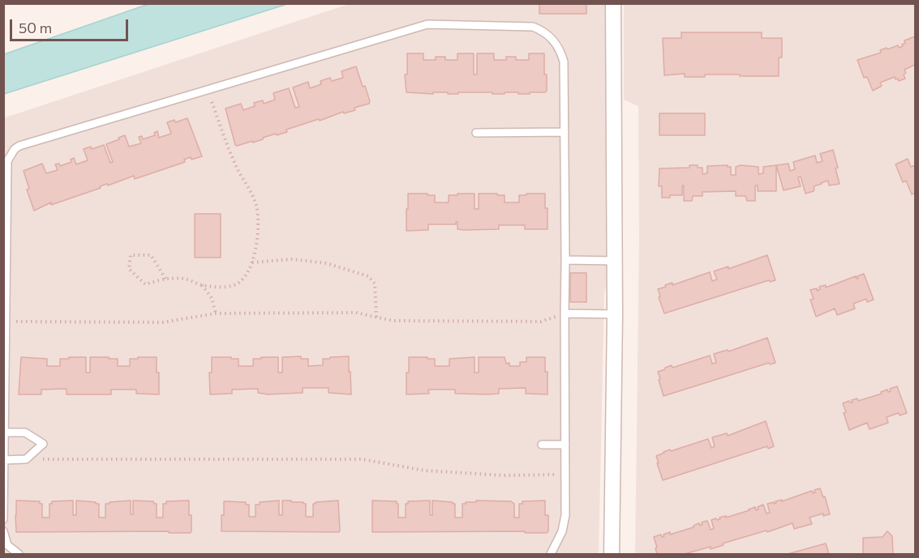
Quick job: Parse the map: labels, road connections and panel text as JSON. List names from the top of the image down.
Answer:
{
  "scale_bar": "50 m"
}
